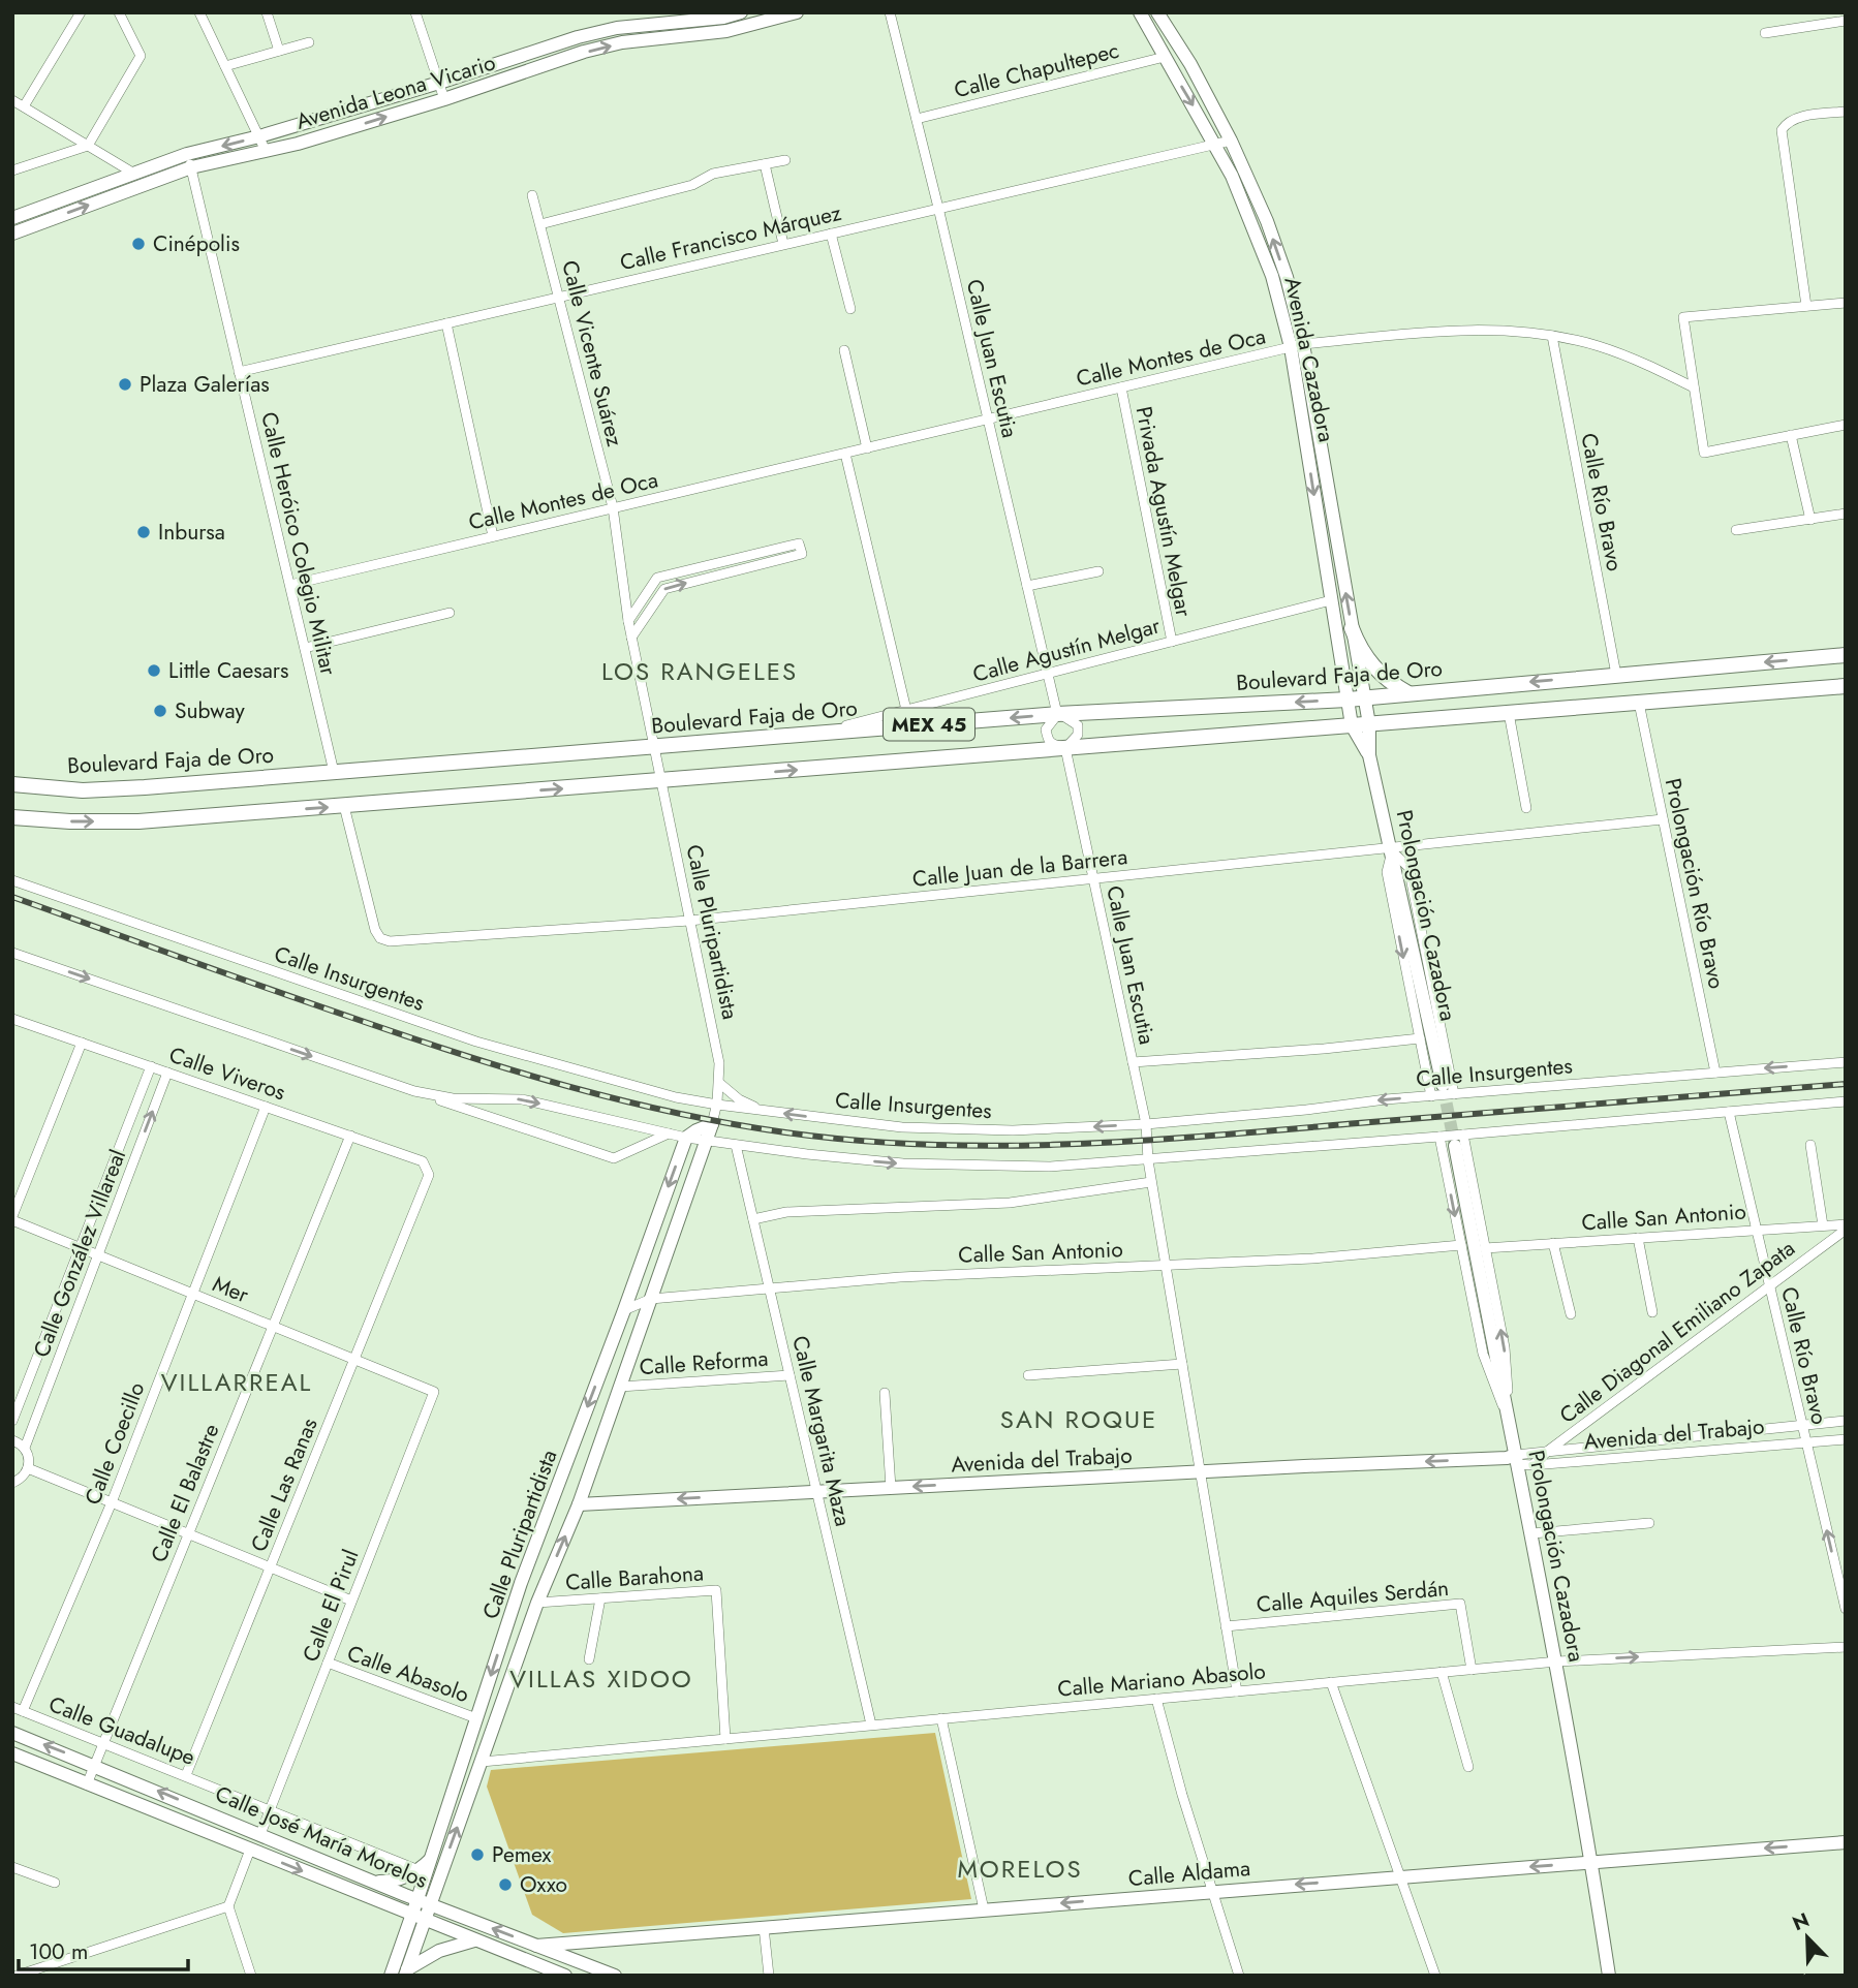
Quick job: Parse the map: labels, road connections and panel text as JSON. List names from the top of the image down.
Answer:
{
  "streets": {
    "main road": ["Boulevard Faja de Oro", "MEX 45"],
    "street": [
      "Calle Chapultepec",
      "Avenida Leona Vicario",
      "Calle Francisco Márquez",
      "Calle Vicente Suárez",
      "Calle Montes de Oca",
      "Calle Juan Escutia",
      "Avenida Cazadora",
      "Calle Río Bravo",
      "Privada Agustín Melgar",
      "Calle Heróico Colegio Militar",
      "Calle Agustín Melgar",
      "Calle Juan de la Barrera",
      "Prolongación Río Bravo",
      "Prolongación Cazadora",
      "Calle Pluripartidista",
      "Calle Insurgentes",
      "Calle Viveros",
      "Calle San Antonio",
      "Calle González Villareal",
      "Mer",
      "Calle Diagonal Emiliano Zapata",
      "Calle Reforma",
      "Calle Margarita Maza",
      "Avenida del Trabajo",
      "Calle Coecillo",
      "Calle Las Ranas",
      "Calle El Balastre",
      "Calle Barahona",
      "Calle Aquiles Serdán",
      "Calle El Pirul",
      "Calle Abasolo",
      "Calle Mariano Abasolo",
      "Calle Guadalupe",
      "Calle José María Morelos",
      "Calle Aldama"
    ]
  },
  "crossings": [
    ["Calle Chapultepec", "Calle Juan Escutia"],
    ["Calle Chapultepec", "Avenida Cazadora"],
    ["Avenida Leona Vicario", "Calle Heróico Colegio Militar"],
    ["Calle Francisco Márquez", "Calle Vicente Suárez"],
    ["Calle Francisco Márquez", "Calle Juan Escutia"],
    ["Calle Francisco Márquez", "Avenida Cazadora"],
    ["Calle Francisco Márquez", "Calle Heróico Colegio Militar"],
    ["Calle Vicente Suárez", "Calle Montes de Oca"],
    ["Calle Vicente Suárez", "Boulevard Faja de Oro"],
    ["Calle Vicente Suárez", "Calle Pluripartidista"],
    ["Calle Montes de Oca", "Calle Juan Escutia"],
    ["Calle Montes de Oca", "Avenida Cazadora"],
    ["Calle Montes de Oca", "Calle Río Bravo"],
    ["Calle Montes de Oca", "Privada Agustín Melgar"],
    ["Calle Montes de Oca", "Calle Heróico Colegio Militar"],
    ["Calle Juan Escutia", "Calle Agustín Melgar"],
    ["Calle Juan Escutia", "Boulevard Faja de Oro"],
    ["Calle Juan Escutia", "MEX 45"],
    ["Calle Juan Escutia", "Calle Juan de la Barrera"],
    ["Calle Juan Escutia", "Calle Insurgentes"],
    ["Calle Juan Escutia", "Calle San Antonio"],
    ["Calle Juan Escutia", "Avenida del Trabajo"],
    ["Calle Juan Escutia", "Calle Aquiles Serdán"],
    ["Calle Juan Escutia", "Calle Mariano Abasolo"],
    ["Avenida Cazadora", "Calle Agustín Melgar"],
    ["Avenida Cazadora", "Boulevard Faja de Oro"],
    ["Avenida Cazadora", "Prolongación Cazadora"],
    ["Calle Río Bravo", "Boulevard Faja de Oro"],
    ["Calle Río Bravo", "Calle San Antonio"],
    ["Calle Río Bravo", "Calle Diagonal Emiliano Zapata"],
    ["Calle Río Bravo", "Avenida del Trabajo"],
    ["Privada Agustín Melgar", "Calle Agustín Melgar"],
    ["Calle Heróico Colegio Militar", "Boulevard Faja de Oro"],
    ["Calle Agustín Melgar", "Boulevard Faja de Oro"],
    ["Boulevard Faja de Oro", "MEX 45"],
    ["Boulevard Faja de Oro", "Prolongación Cazadora"],
    ["Boulevard Faja de Oro", "Calle Pluripartidista"],
    ["MEX 45", "Calle Juan de la Barrera"],
    ["MEX 45", "Prolongación Río Bravo"],
    ["MEX 45", "Prolongación Cazadora"],
    ["MEX 45", "Calle Pluripartidista"],
    ["Calle Juan de la Barrera", "Prolongación Río Bravo"],
    ["Calle Juan de la Barrera", "Prolongación Cazadora"],
    ["Calle Juan de la Barrera", "Calle Pluripartidista"],
    ["Prolongación Río Bravo", "Calle Insurgentes"],
    ["Prolongación Cazadora", "Avenida del Trabajo"],
    ["Prolongación Cazadora", "Calle Mariano Abasolo"],
    ["Prolongación Cazadora", "Calle Aldama"],
    ["Calle Pluripartidista", "Calle Insurgentes"],
    ["Calle Pluripartidista", "Calle San Antonio"],
    ["Calle Pluripartidista", "Calle Reforma"],
    ["Calle Pluripartidista", "Avenida del Trabajo"],
    ["Calle Pluripartidista", "Calle Barahona"],
    ["Calle Pluripartidista", "Calle Abasolo"],
    ["Calle Pluripartidista", "Calle Mariano Abasolo"],
    ["Calle Pluripartidista", "Calle José María Morelos"],
    ["Calle Viveros", "Calle González Villareal"],
    ["Calle Viveros", "Calle Coecillo"],
    ["Calle Viveros", "Calle Las Ranas"],
    ["Calle Viveros", "Calle El Balastre"],
    ["Calle San Antonio", "Calle Diagonal Emiliano Zapata"],
    ["Calle San Antonio", "Calle Margarita Maza"],
    ["Calle González Villareal", "Mer"],
    ["Mer", "Calle Coecillo"],
    ["Mer", "Calle Las Ranas"],
    ["Mer", "Calle El Balastre"],
    ["Mer", "Calle El Pirul"],
    ["Calle Diagonal Emiliano Zapata", "Avenida del Trabajo"],
    ["Calle Reforma", "Calle Margarita Maza"],
    ["Calle Margarita Maza", "Avenida del Trabajo"],
    ["Calle Margarita Maza", "Calle Mariano Abasolo"],
    ["Calle Coecillo", "Calle Guadalupe"],
    ["Calle Las Ranas", "Calle Guadalupe"],
    ["Calle El Balastre", "Calle Guadalupe"],
    ["Calle El Balastre", "Calle José María Morelos"],
    ["Calle Barahona", "Calle Mariano Abasolo"],
    ["Calle Aquiles Serdán", "Calle Mariano Abasolo"],
    ["Calle El Pirul", "Calle Abasolo"],
    ["Calle El Pirul", "Calle Guadalupe"],
    ["Calle El Pirul", "Calle José María Morelos"],
    ["Calle José María Morelos", "Calle Aldama"]
  ],
  "one_way": ["Avenida del Trabajo", "Calle Aldama"],
  "districts": [
    "LOS RANGELES",
    "VILLARREAL",
    "SAN ROQUE",
    "VILLAS XIDOO",
    "MORELOS"
  ],
  "places": [
    "Cinépolis",
    "Plaza Galerías",
    "Inbursa",
    "Little Caesars",
    "Subway",
    "Pemex",
    "Oxxo"
  ],
  "scale_bar": "100 m",
  "north": "top left"
}
